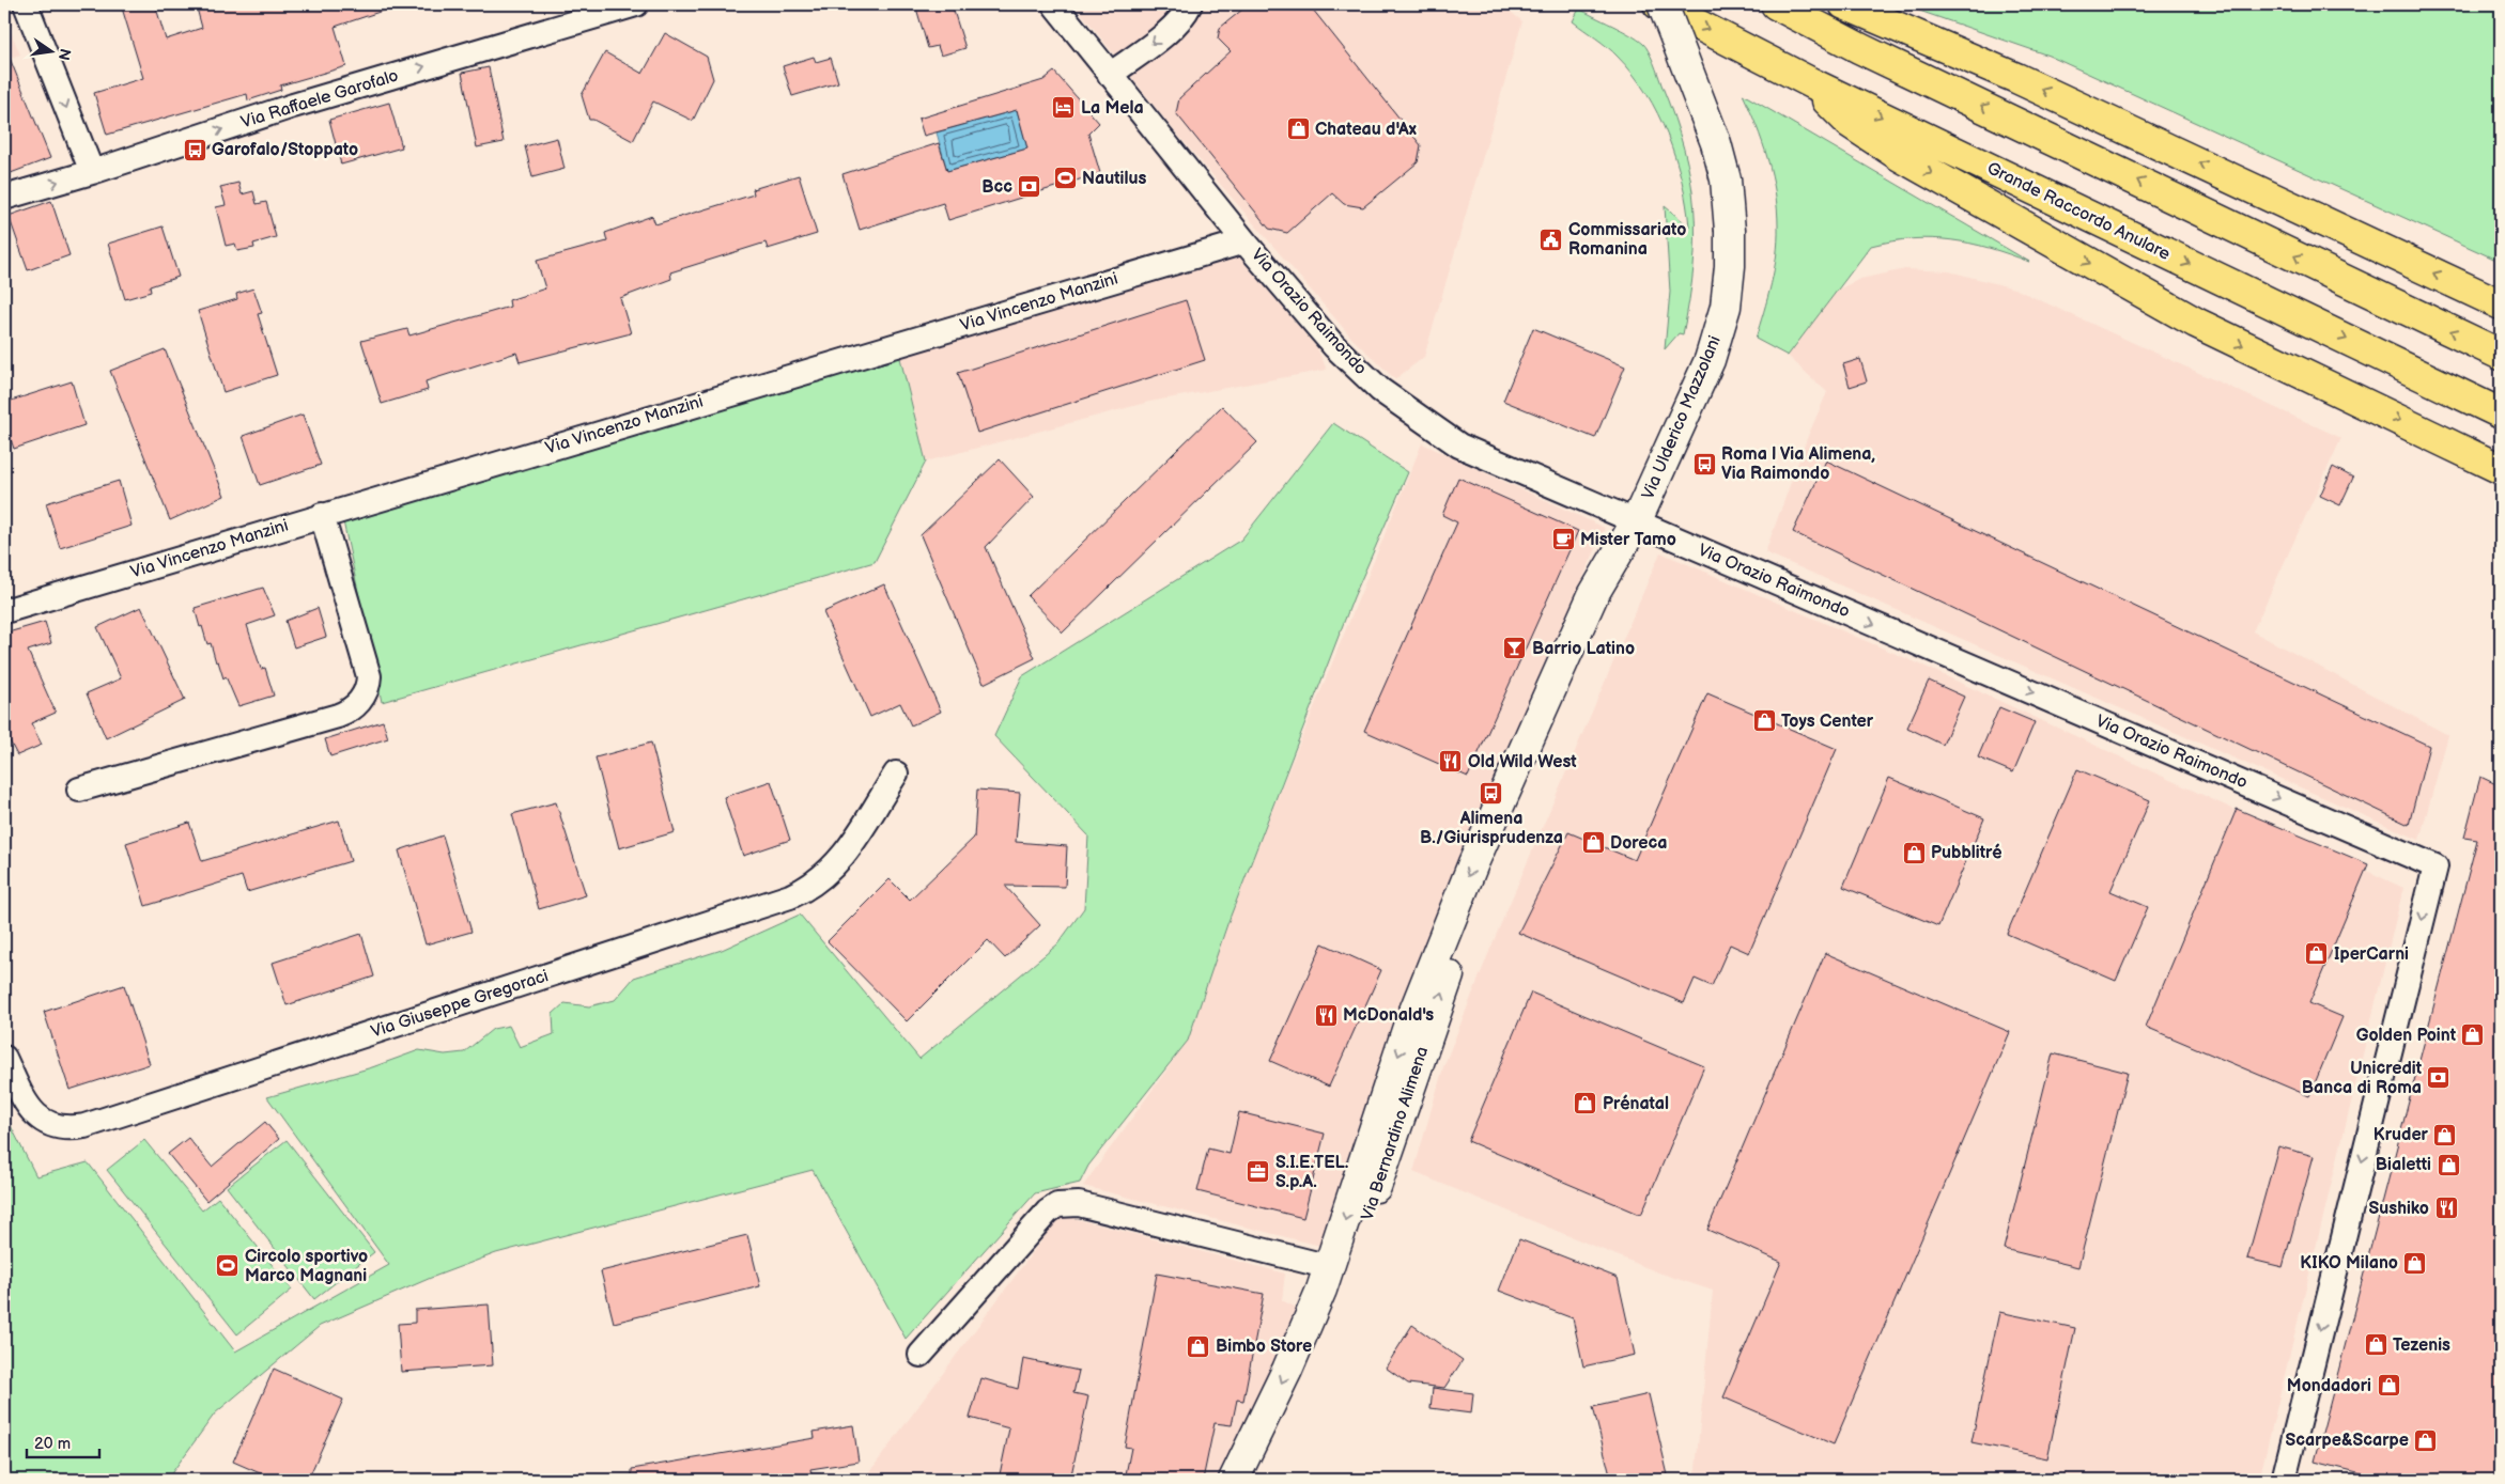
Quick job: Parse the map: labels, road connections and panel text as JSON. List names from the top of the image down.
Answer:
{
  "streets": {
    "highway": ["Grande Raccordo Anulare"],
    "street": [
      "Via Raffaele Garofalo",
      "Via Vincenzo Manzini",
      "Via Orazio Raimondo",
      "Via Ulderico Mazzolani",
      "Via Giuseppe Gregoraci",
      "Via Bernardino Alimena"
    ]
  },
  "crossings": [
    ["Grande Raccordo Anulare", "Via Ulderico Mazzolani"],
    ["Via Vincenzo Manzini", "Via Orazio Raimondo"],
    ["Via Orazio Raimondo", "Via Ulderico Mazzolani"],
    ["Via Orazio Raimondo", "Via Bernardino Alimena"],
    ["Via Ulderico Mazzolani", "Via Bernardino Alimena"]
  ],
  "one_way": ["Via Raffaele Garofalo"],
  "places": {
    "hotel": ["La Mela"],
    "shop": [
      "Chateau d'Ax",
      "Toys Center",
      "Doreca",
      "Pubblitré",
      "IperCarni",
      "Golden Point",
      "Prénatal",
      "Kruder",
      "Bialetti",
      "KIKO Milano",
      "Tezenis",
      "Bimbo Store",
      "Mondadori",
      "Scarpe&Scarpe"
    ],
    "bus stop": ["Garofalo/Stoppato", "Roma | Via Alimena, Via Raimondo", "Alimena B./Giurisprudenza"],
    "sports": ["Nautilus", "Circolo sportivo Marco Magnani"],
    "bank": ["Bcc", "Unicredit Banca di Roma"],
    "public building": ["Commissariato Romanina"],
    "cafe": ["Mister Tamo"],
    "bar": ["Barrio Latino"],
    "restaurant": ["Old Wild West", "McDonald's", "Sushiko"],
    "office": ["S.I.E.TEL. S.p.A."]
  },
  "scale_bar": "20 m",
  "north": "right"
}
